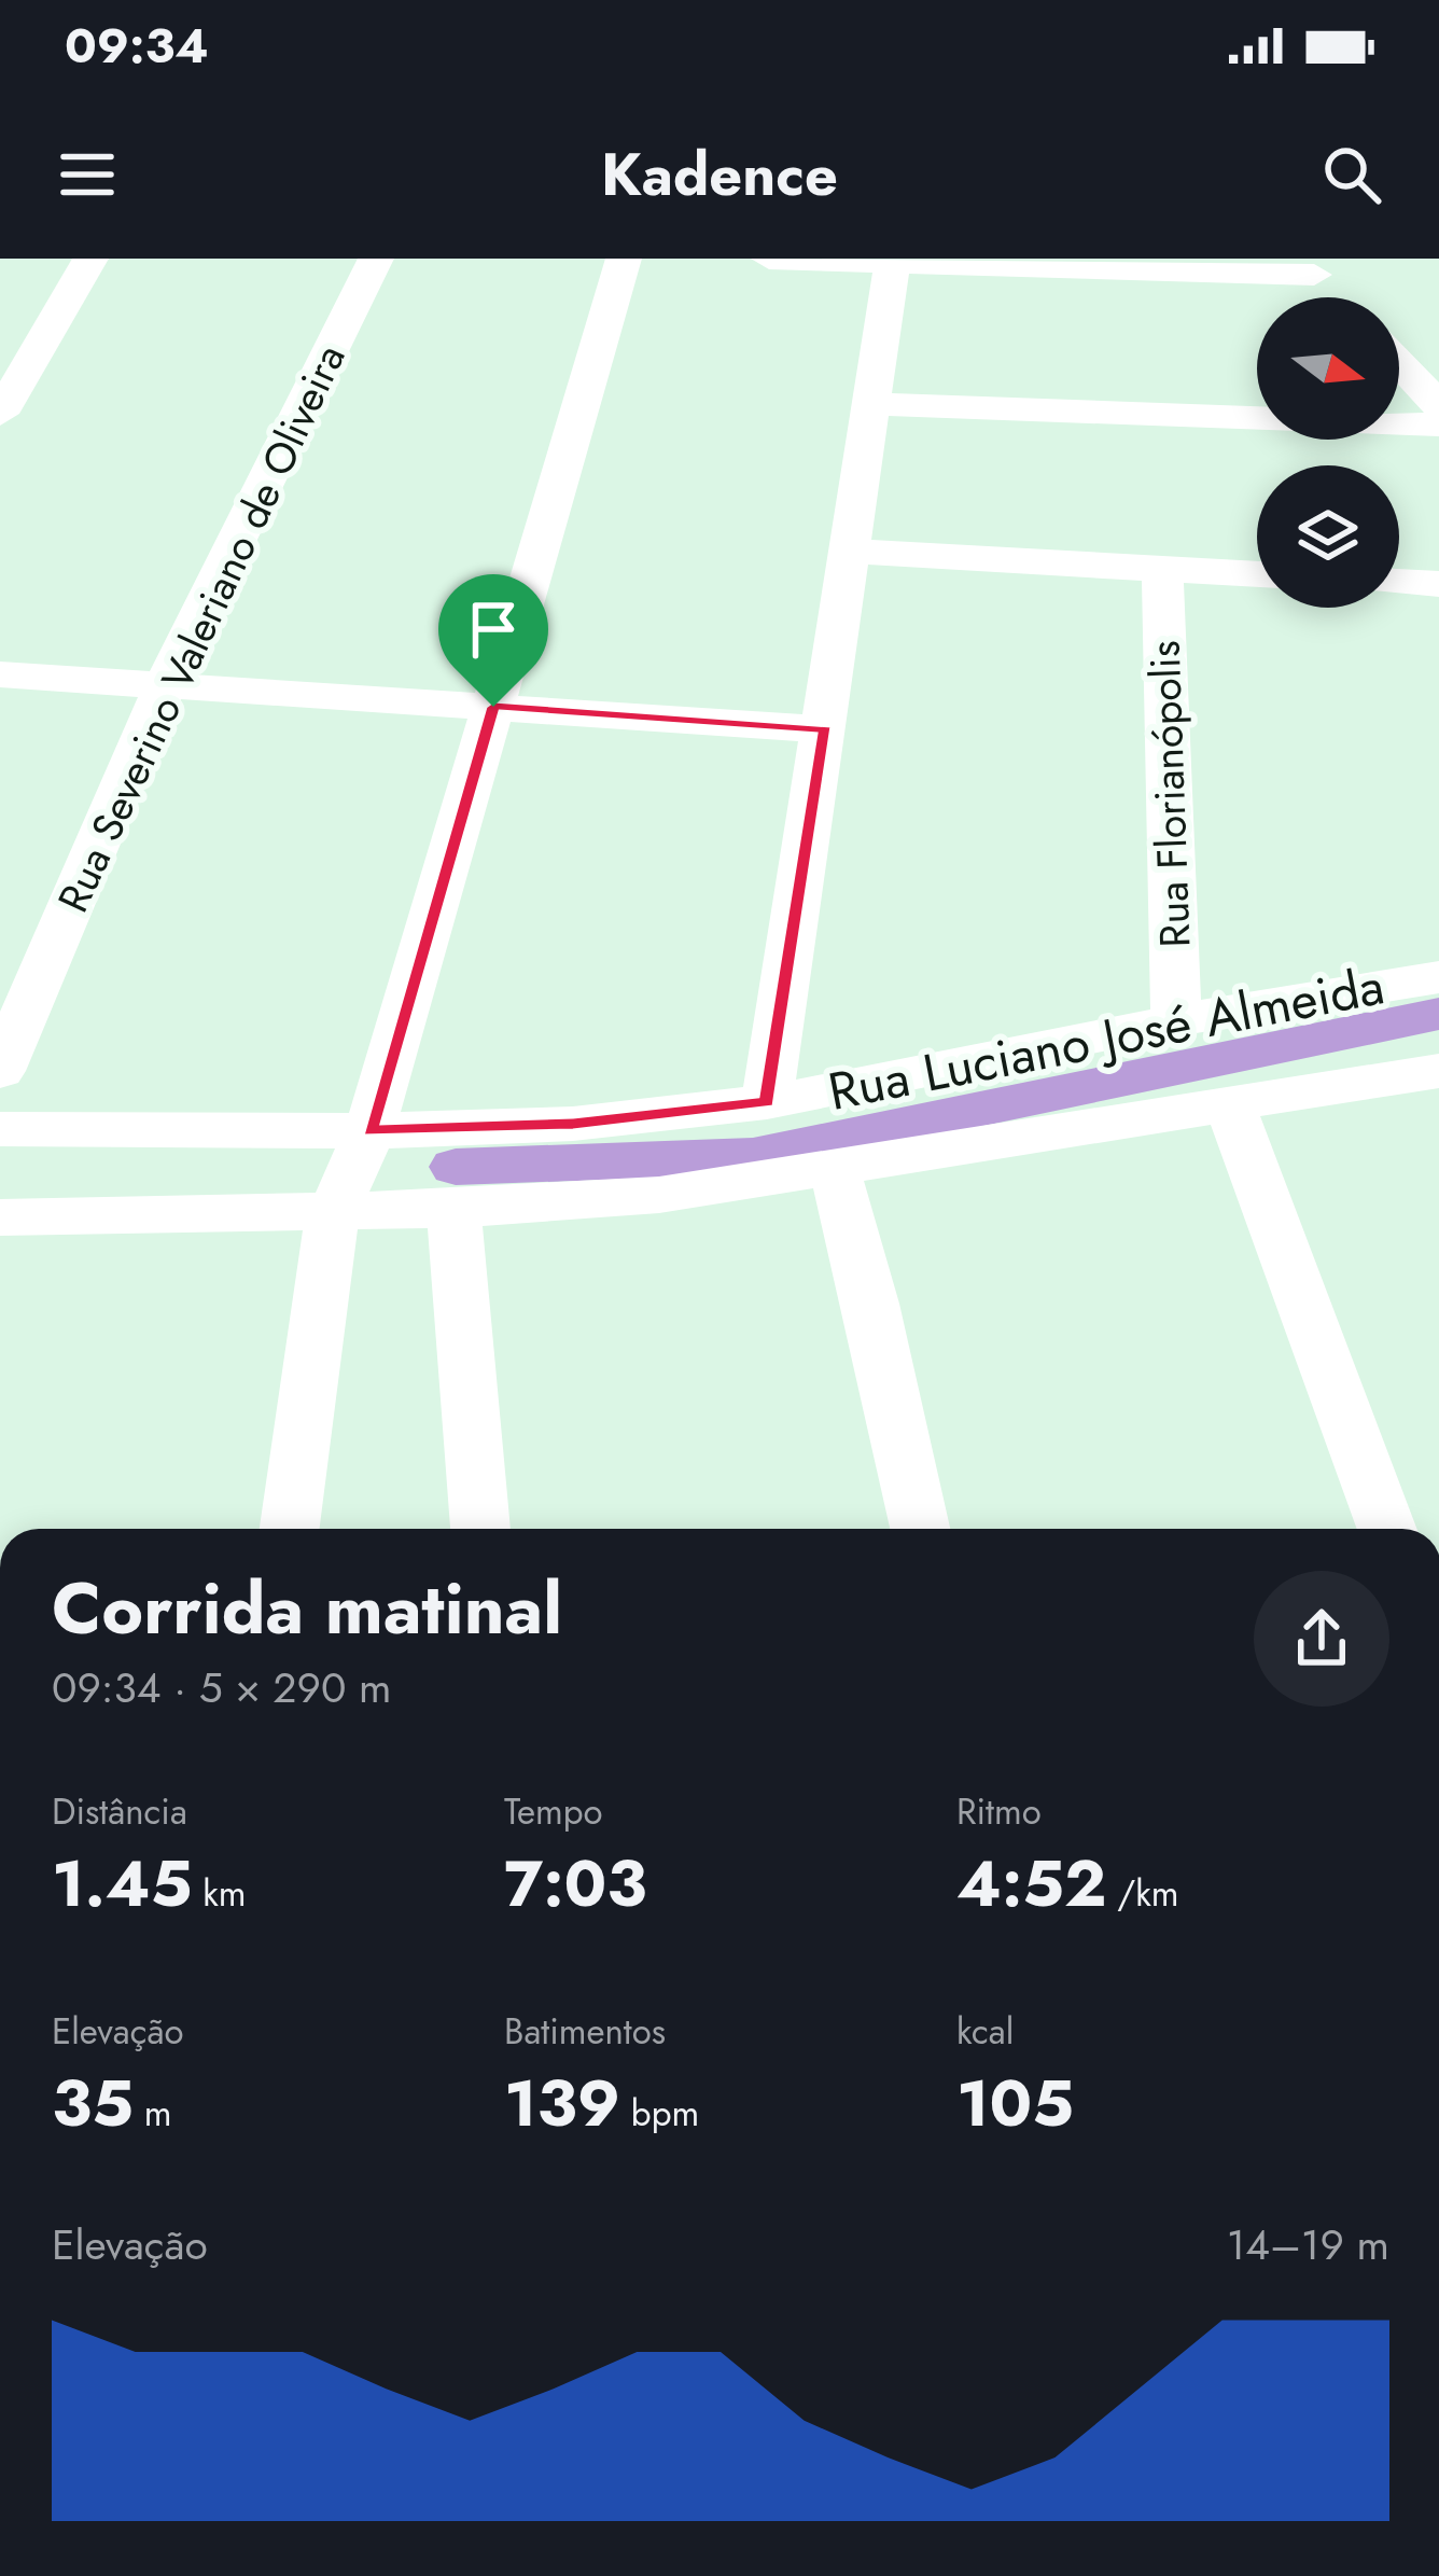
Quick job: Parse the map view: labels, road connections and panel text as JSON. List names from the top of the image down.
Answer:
{
  "streets": {
    "street": ["Rua Severino Valeriano de Oliveira", "Rua Florianópolis", "Rua Luciano José Almeida"]
  },
  "crossings": [
    ["Rua Florianópolis", "Rua Luciano José Almeida"]
  ],
  "north": "right",
  "page": {
    "status": "09:34",
    "header": "Kadence",
    "heading": ["Corrida matinal", "09:34 · 5 × 290 m"],
    "stats": [
      ["Distância", "1.45 km"],
      ["Tempo", "7:03"],
      ["Ritmo", "4:52 /km"],
      ["Elevação", "35 m"],
      ["Batimentos", "139 bpm"],
      ["kcal", "105"]
    ],
    "chart": ["Elevação", "14–19 m"]
  }
}
